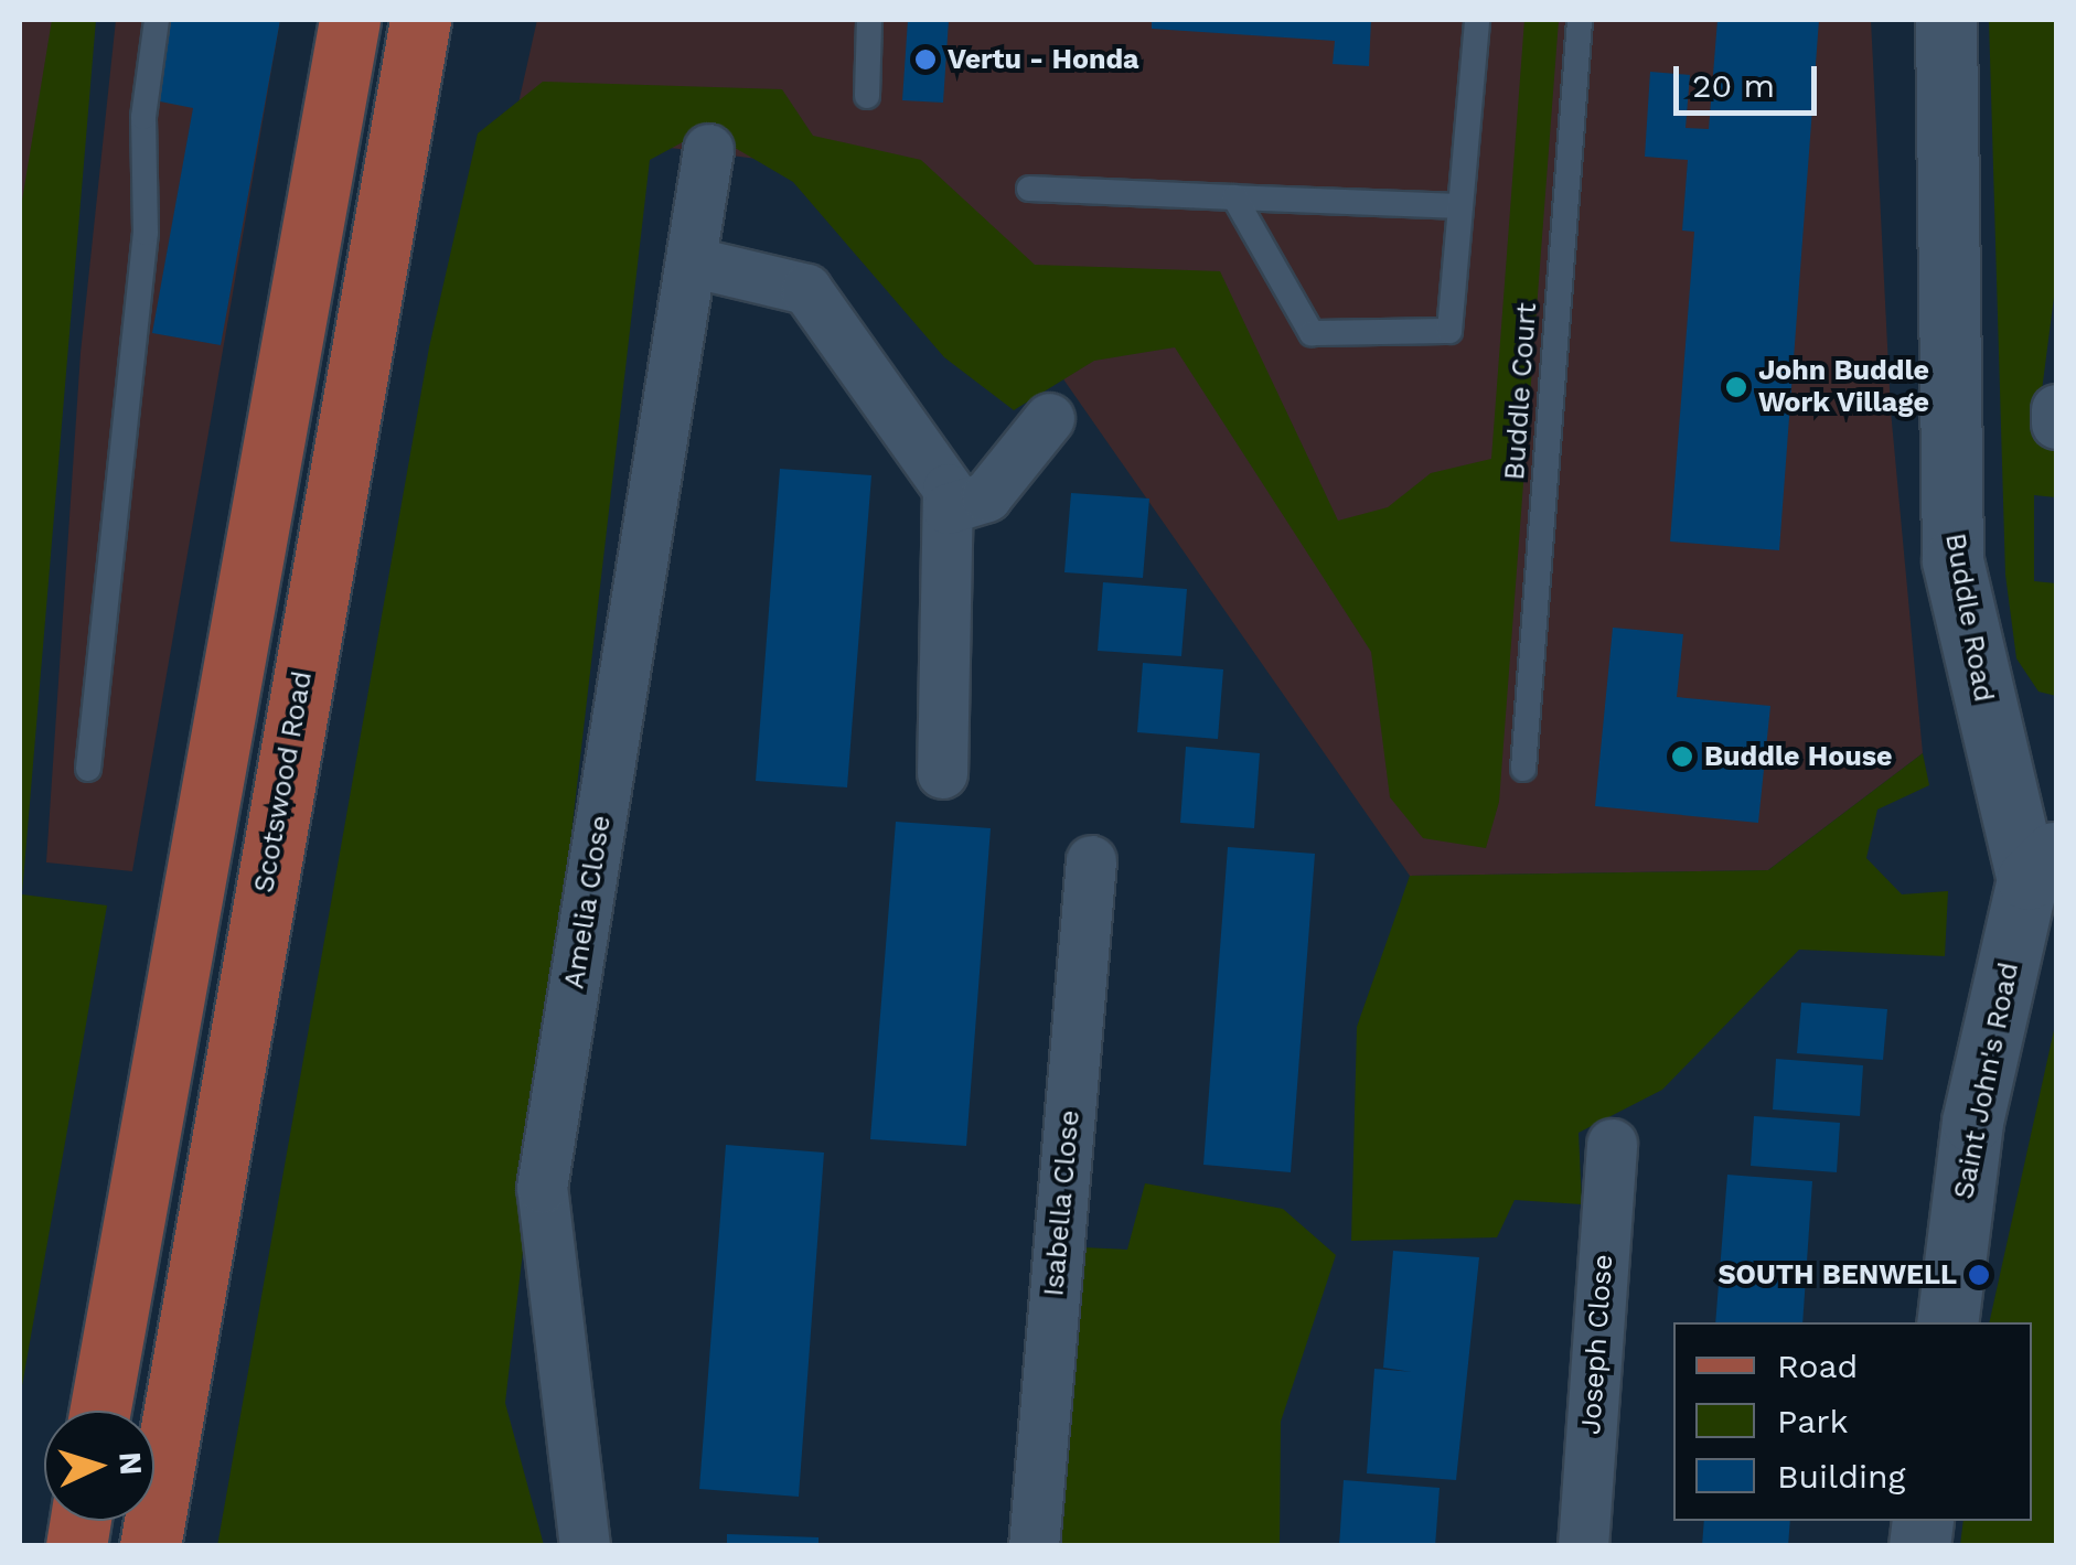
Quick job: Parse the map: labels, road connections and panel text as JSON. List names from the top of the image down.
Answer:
{
  "streets": {
    "main road": ["Scotswood Road"],
    "street": [
      "Buddle Road",
      "Amelia Close",
      "Saint John's Road",
      "Isabella Close",
      "Joseph Close"
    ],
    "lane": ["Buddle Court"]
  },
  "crossings": [
    ["Buddle Road", "Saint John's Road"]
  ],
  "places": [
    "Vertu - Honda",
    "John Buddle Work Village",
    "Buddle House",
    "SOUTH BENWELL"
  ],
  "legend": ["Road", "Park", "Building"],
  "scale_bar": "20 m",
  "north": "right"
}
